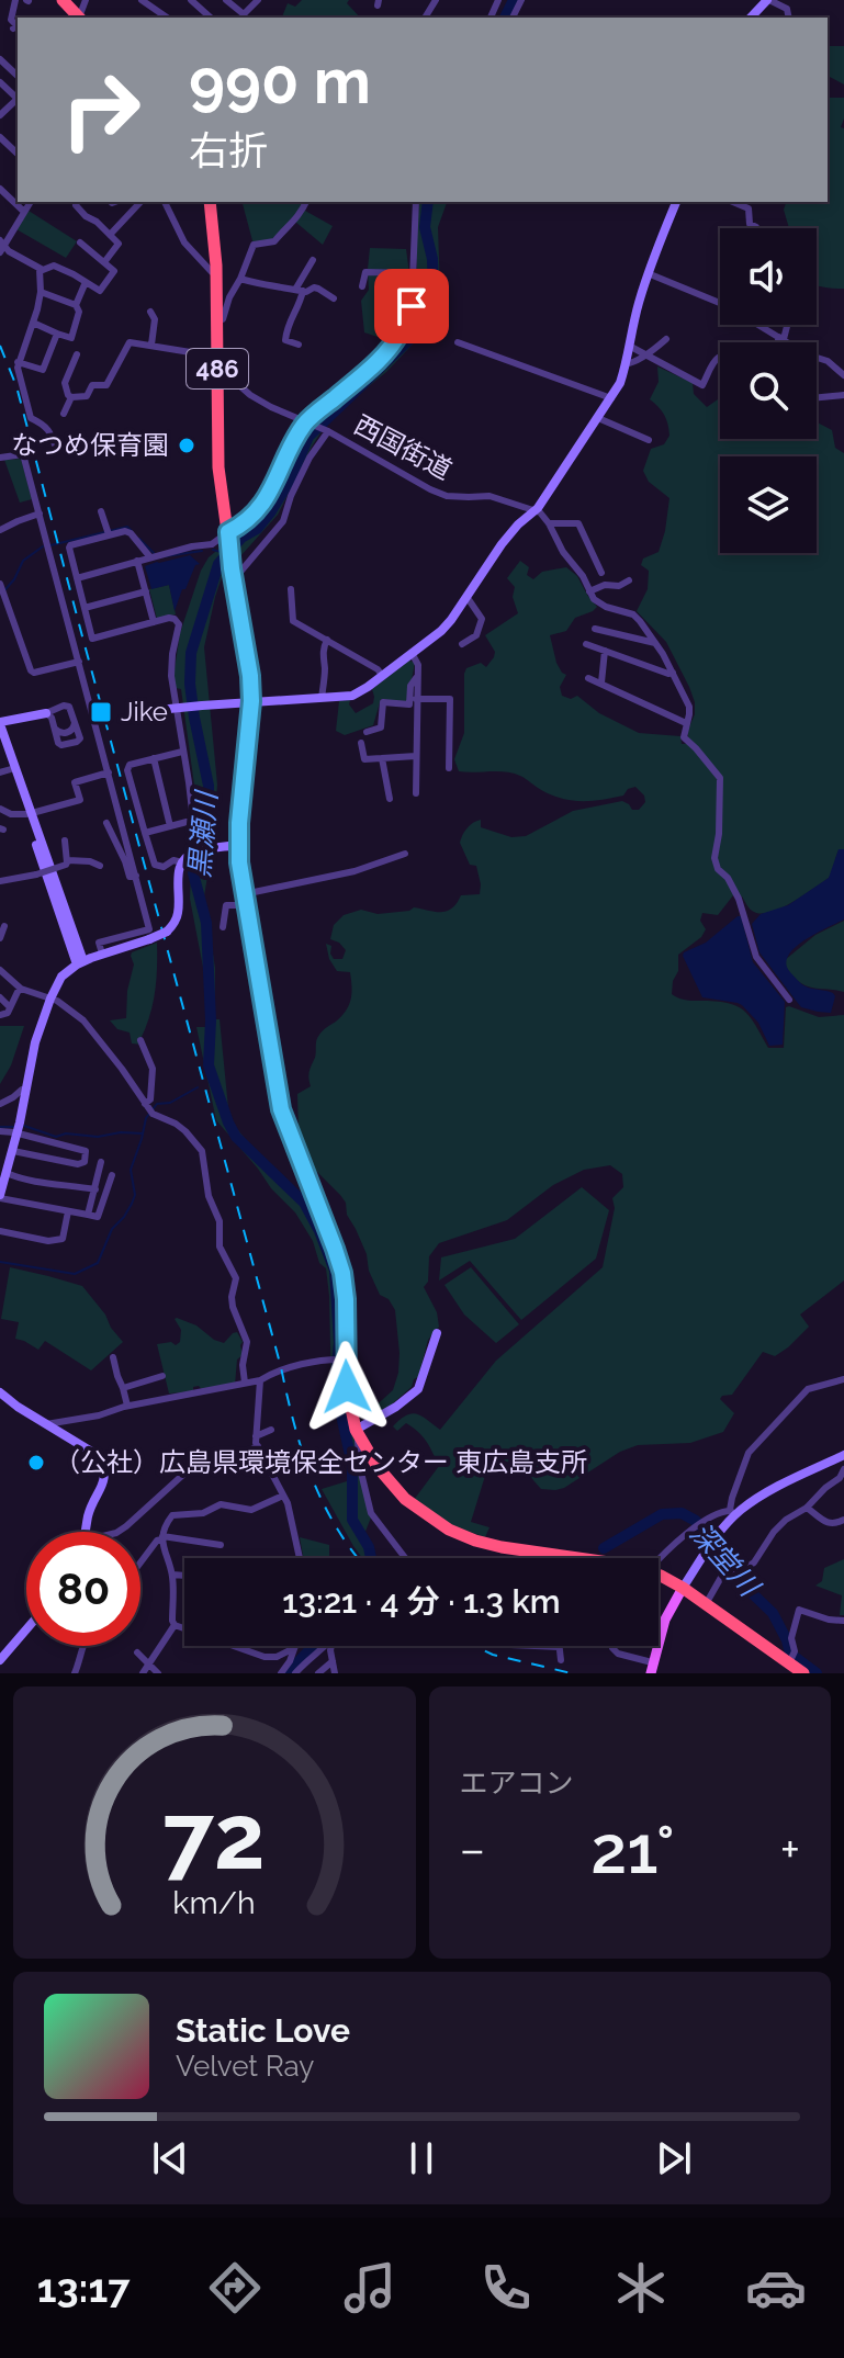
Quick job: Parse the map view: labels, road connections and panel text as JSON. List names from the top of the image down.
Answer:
{
  "streets": {
    "highway": ["486"],
    "street": ["西国街道"]
  },
  "crossings": [
    ["486", "西国街道"]
  ],
  "water": ["黒瀬川", "深堂川"],
  "places": {
    "other": ["なつめ保育園", "（公社）広島県環境保全センター 東広島支所"],
    "transit": ["Jike"]
  },
  "page": {
    "turn": ["990 m", "右折"],
    "limit": "80",
    "trip": "13:21 · 4 分 · 1.3 km",
    "tile": "エアコン",
    "heat": ["−", "21°", "+"],
    "song": ["Static Love", "Velvet Ray"],
    "tabs": "13:17",
    "gauge": ["72", "km/h"]
  }
}
